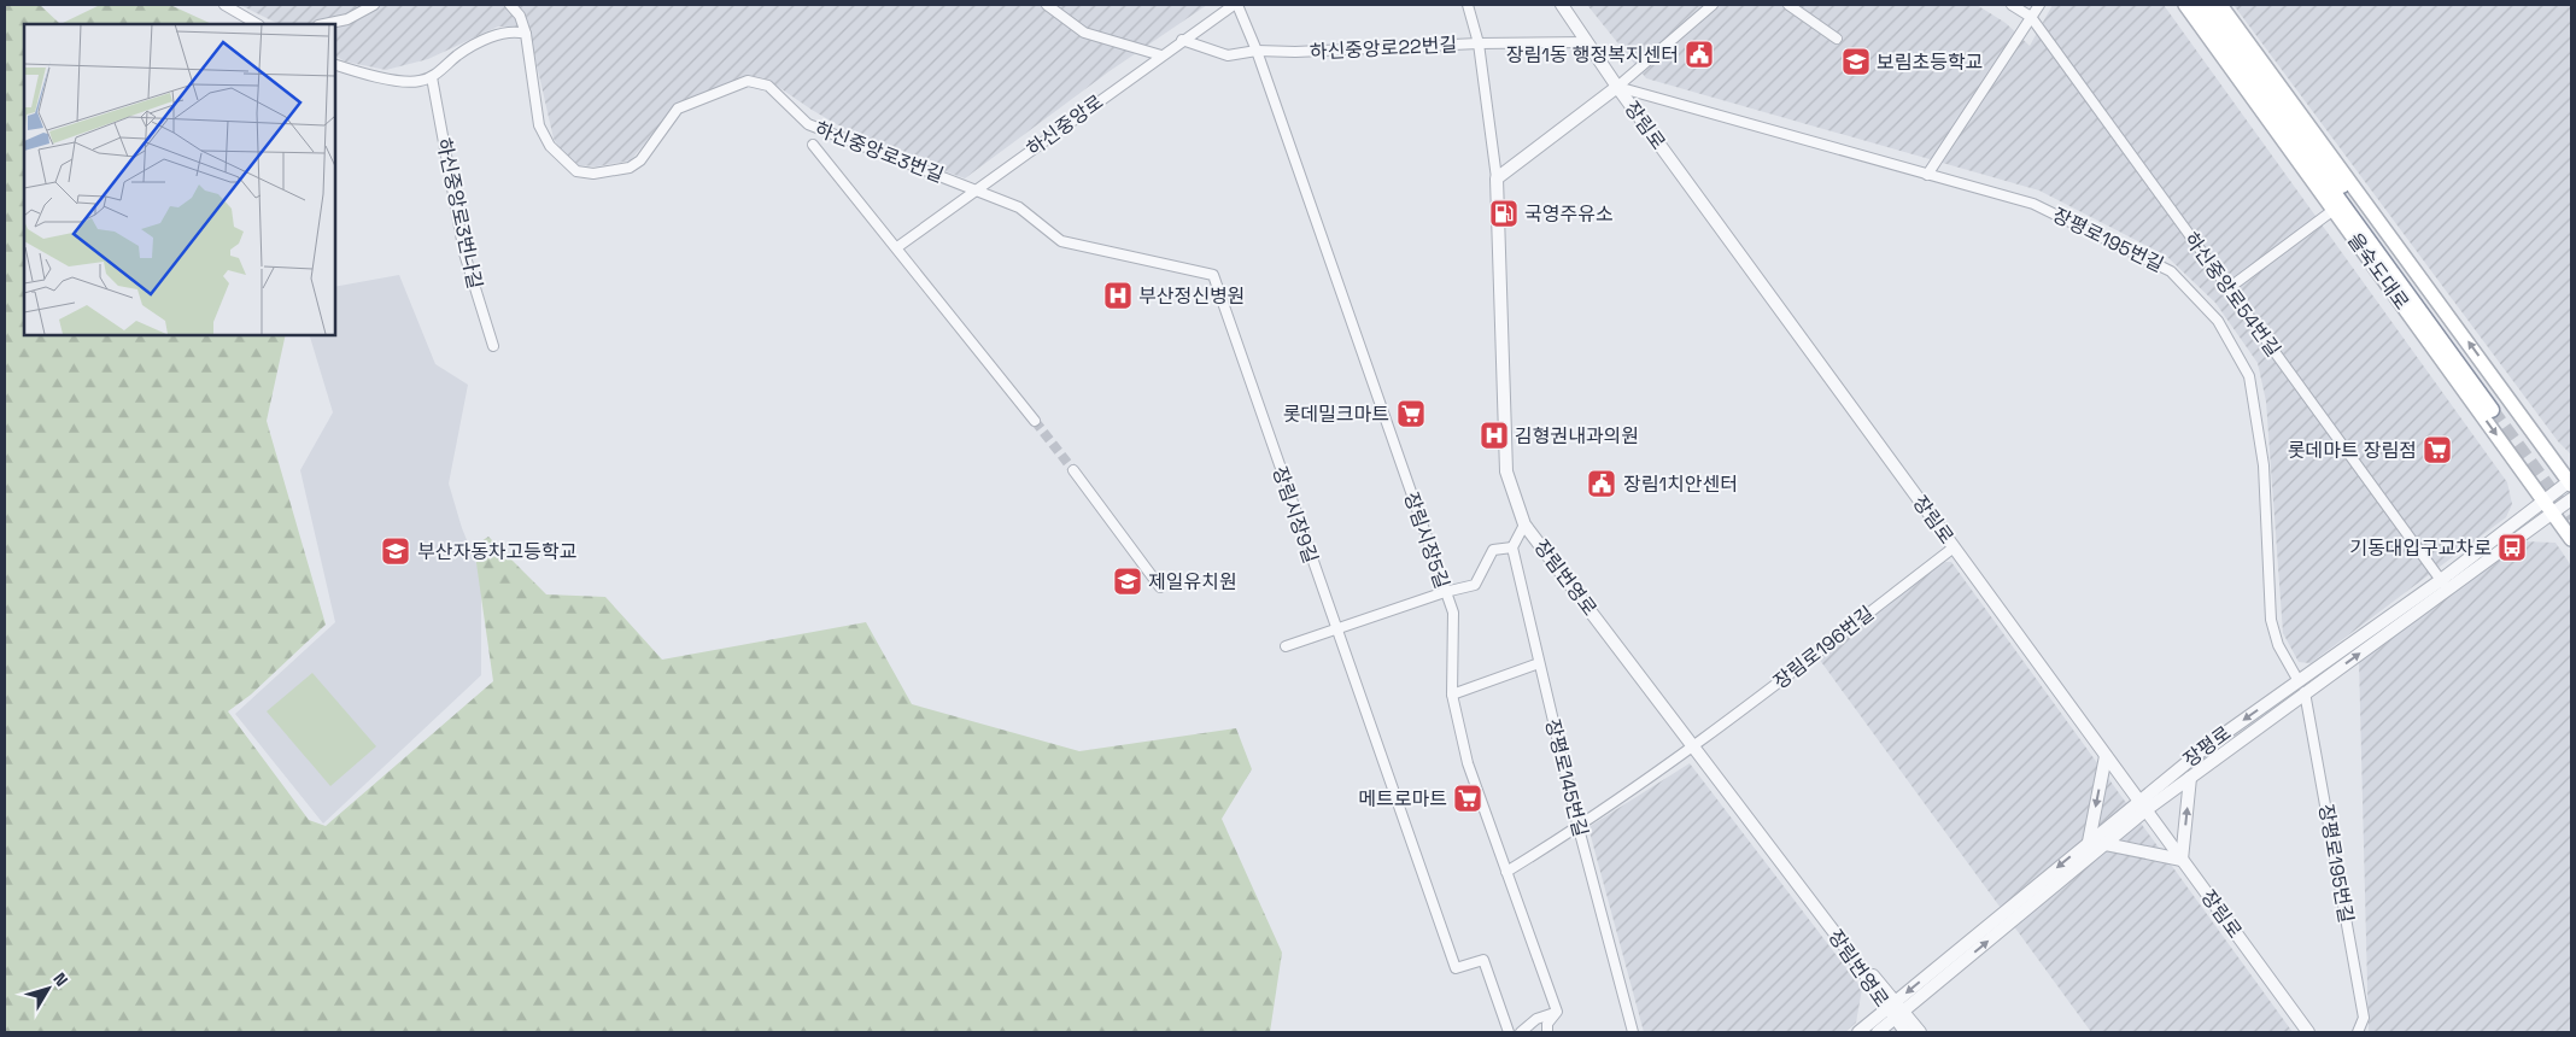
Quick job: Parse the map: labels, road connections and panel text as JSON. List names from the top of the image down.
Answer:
{
  "streets": {
    "main road": ["을숙도대로"],
    "street": [
      "하신중앙로22번길",
      "하신중앙로",
      "장림로",
      "하신중앙로3번길",
      "하신중앙로3번나길",
      "장평로195번길",
      "하신중앙로54번길",
      "장림시장9길",
      "장림시장5길",
      "장림번영로",
      "장림로196번길",
      "장평로",
      "장평로145번길"
    ]
  },
  "crossings": [
    ["하신중앙로22번길", "하신중앙로"],
    ["하신중앙로22번길", "장림로"],
    ["하신중앙로22번길", "장림시장5길"],
    ["하신중앙로", "하신중앙로3번길"],
    ["하신중앙로", "장림시장9길"],
    ["하신중앙로", "장림시장5길"],
    ["장림로", "장평로195번길"],
    ["장림로", "장림로196번길"],
    ["장림로", "장평로"],
    ["하신중앙로3번길", "장림시장9길"],
    ["장평로195번길", "장평로"],
    ["을숙도대로", "장평로"],
    ["하신중앙로54번길", "장평로"],
    ["장림시장5길", "장림로196번길"],
    ["장림번영로", "장림로196번길"],
    ["장림번영로", "장평로"],
    ["장림로196번길", "장평로145번길"]
  ],
  "places": {
    "public building": ["장림1동 행정복지센터", "장림1치안센터"],
    "school or university": ["보림초등학교", "부산자동차고등학교", "제일유치원"],
    "fuel station": ["국영주유소"],
    "hospital": ["부산정신병원", "김형권내과의원"],
    "supermarket": ["롯데밀크마트", "롯데마트 장림점", "메트로마트"],
    "bus stop": ["기동대입구교차로"]
  },
  "north": "top right"
}
